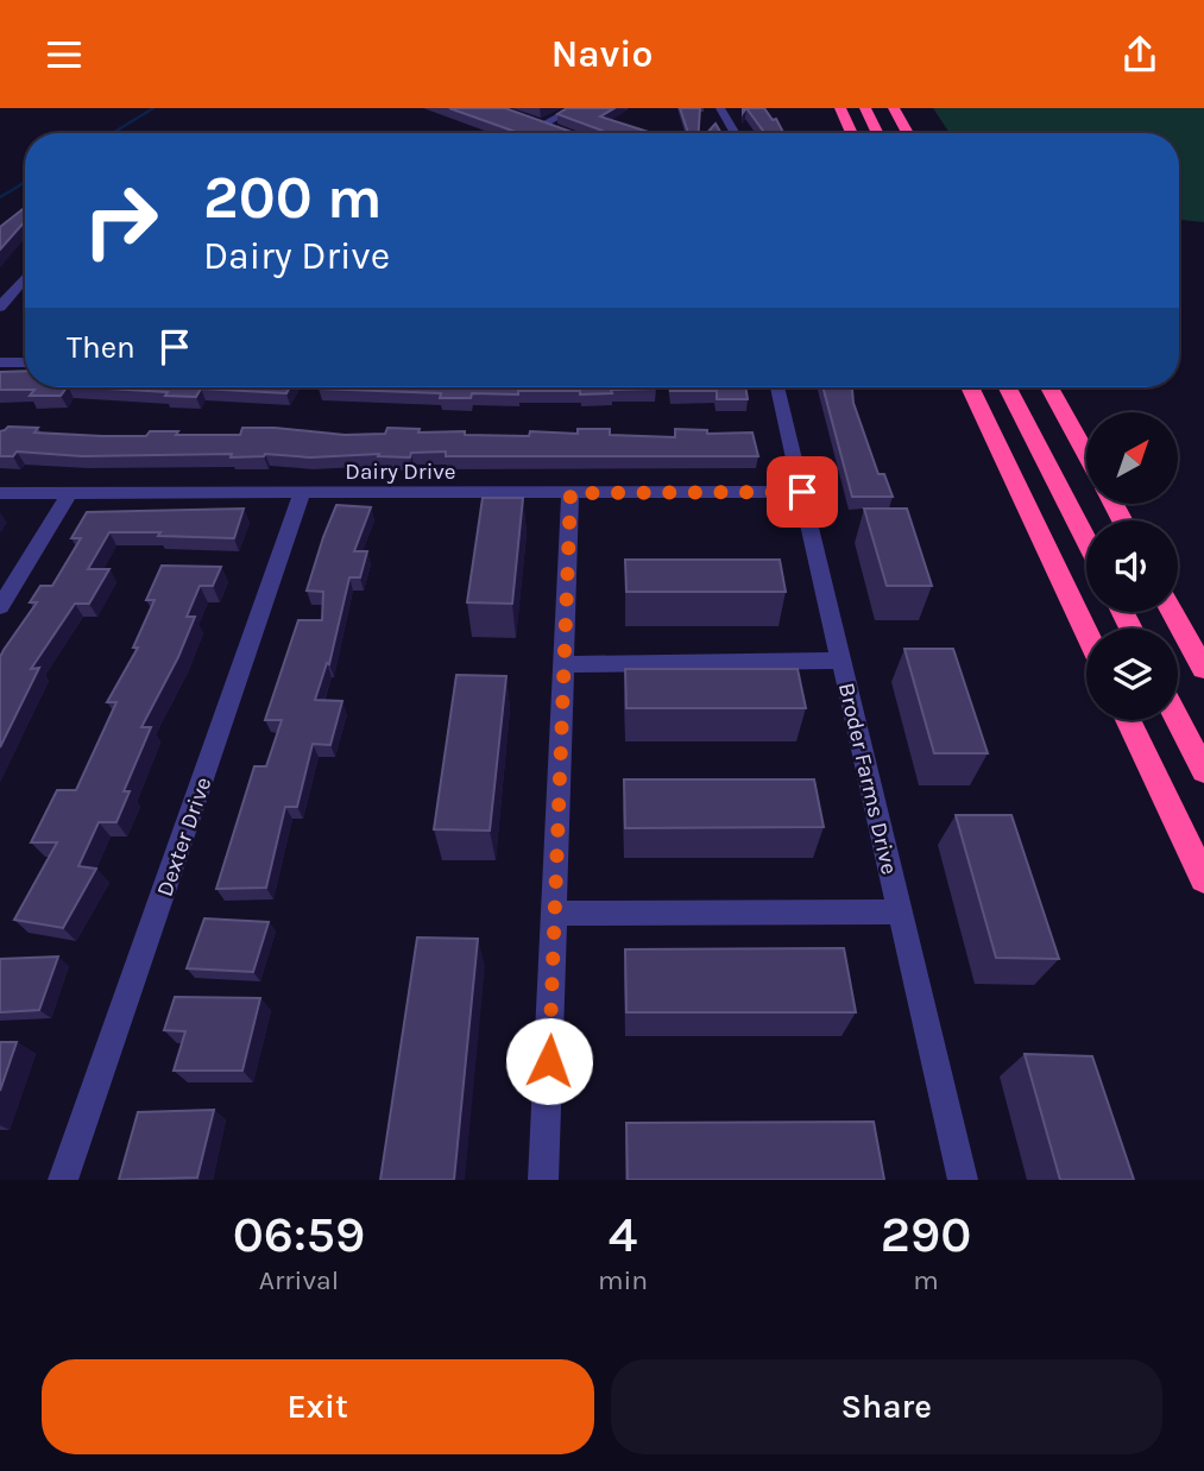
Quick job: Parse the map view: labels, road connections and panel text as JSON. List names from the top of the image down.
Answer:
{
  "streets": {
    "street": ["Dairy Drive", "Broder Farms Drive", "Dexter Drive"]
  },
  "crossings": [
    ["Dairy Drive", "Broder Farms Drive"],
    ["Dairy Drive", "Dexter Drive"]
  ],
  "north": "top right",
  "page": {
    "header": "Navio",
    "turn": ["200 m", "Dairy Drive"],
    "then": "Then",
    "eta": [
      "06:59",
      "Arrival",
      "4",
      "min",
      "290",
      "m"
    ],
    "buttons": ["Exit", "Share"]
  }
}
